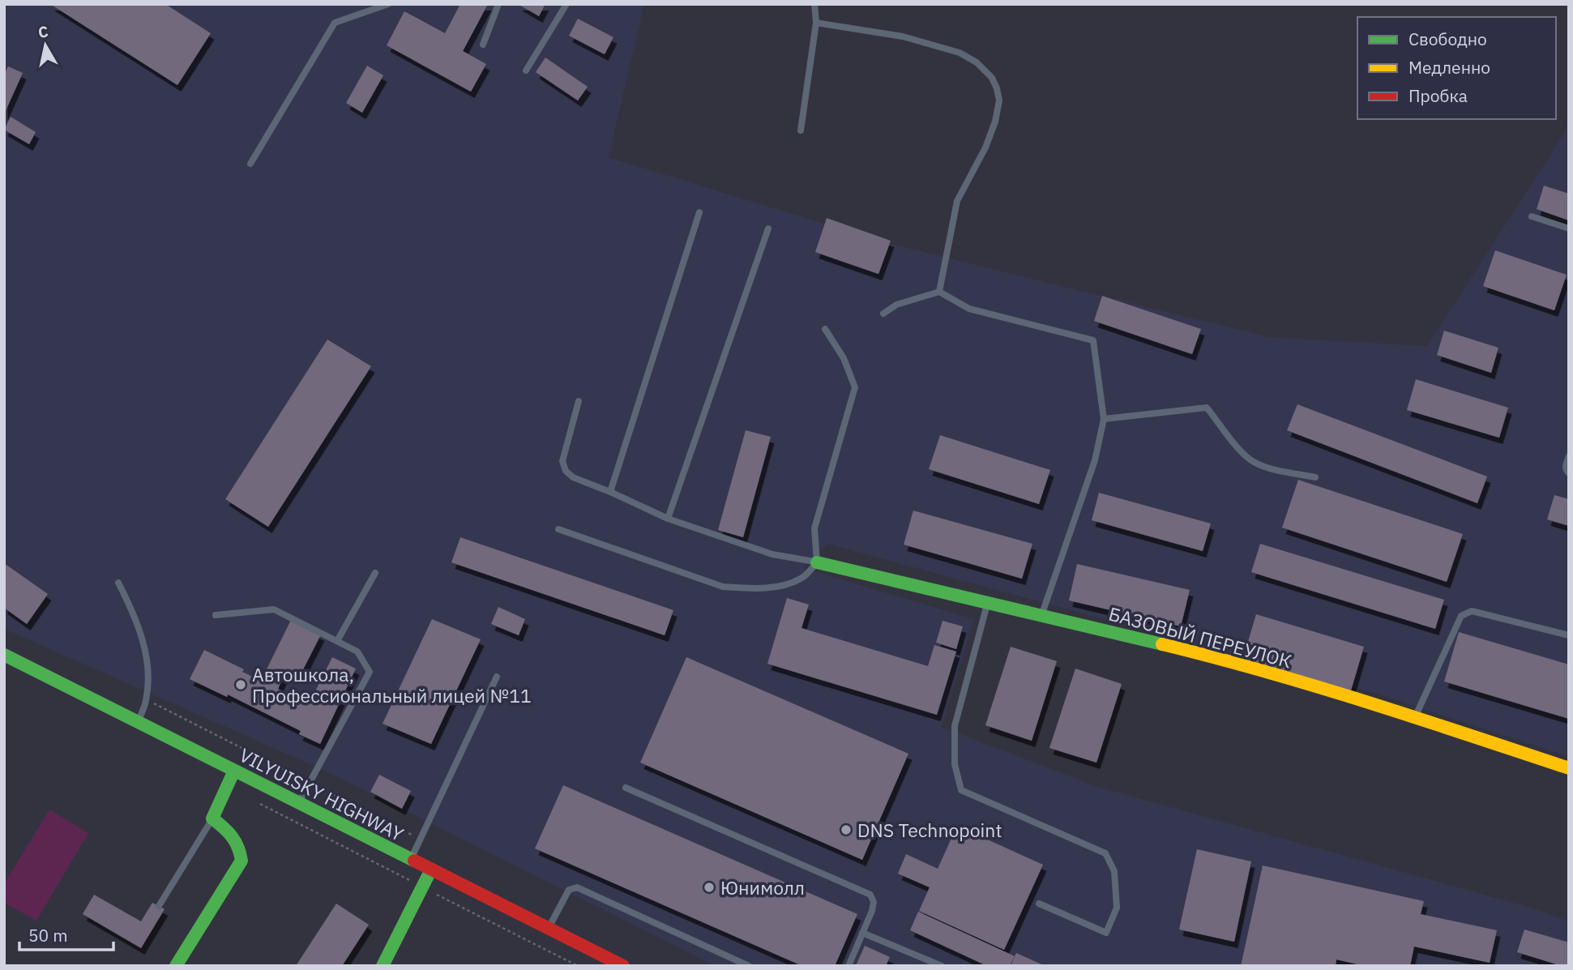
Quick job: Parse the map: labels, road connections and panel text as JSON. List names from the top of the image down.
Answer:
{
  "streets": {
    "street": ["БАЗОВЫЙ ПЕРЕУЛОК", "VILYUISKY HIGHWAY"]
  },
  "places": ["Автошкола, Профессиональный лицей №11", "DNS Technopoint", "Юнимолл"],
  "legend": ["Свободно", "Медленно", "Пробка"],
  "scale_bar": "50 m",
  "north": "top"
}
